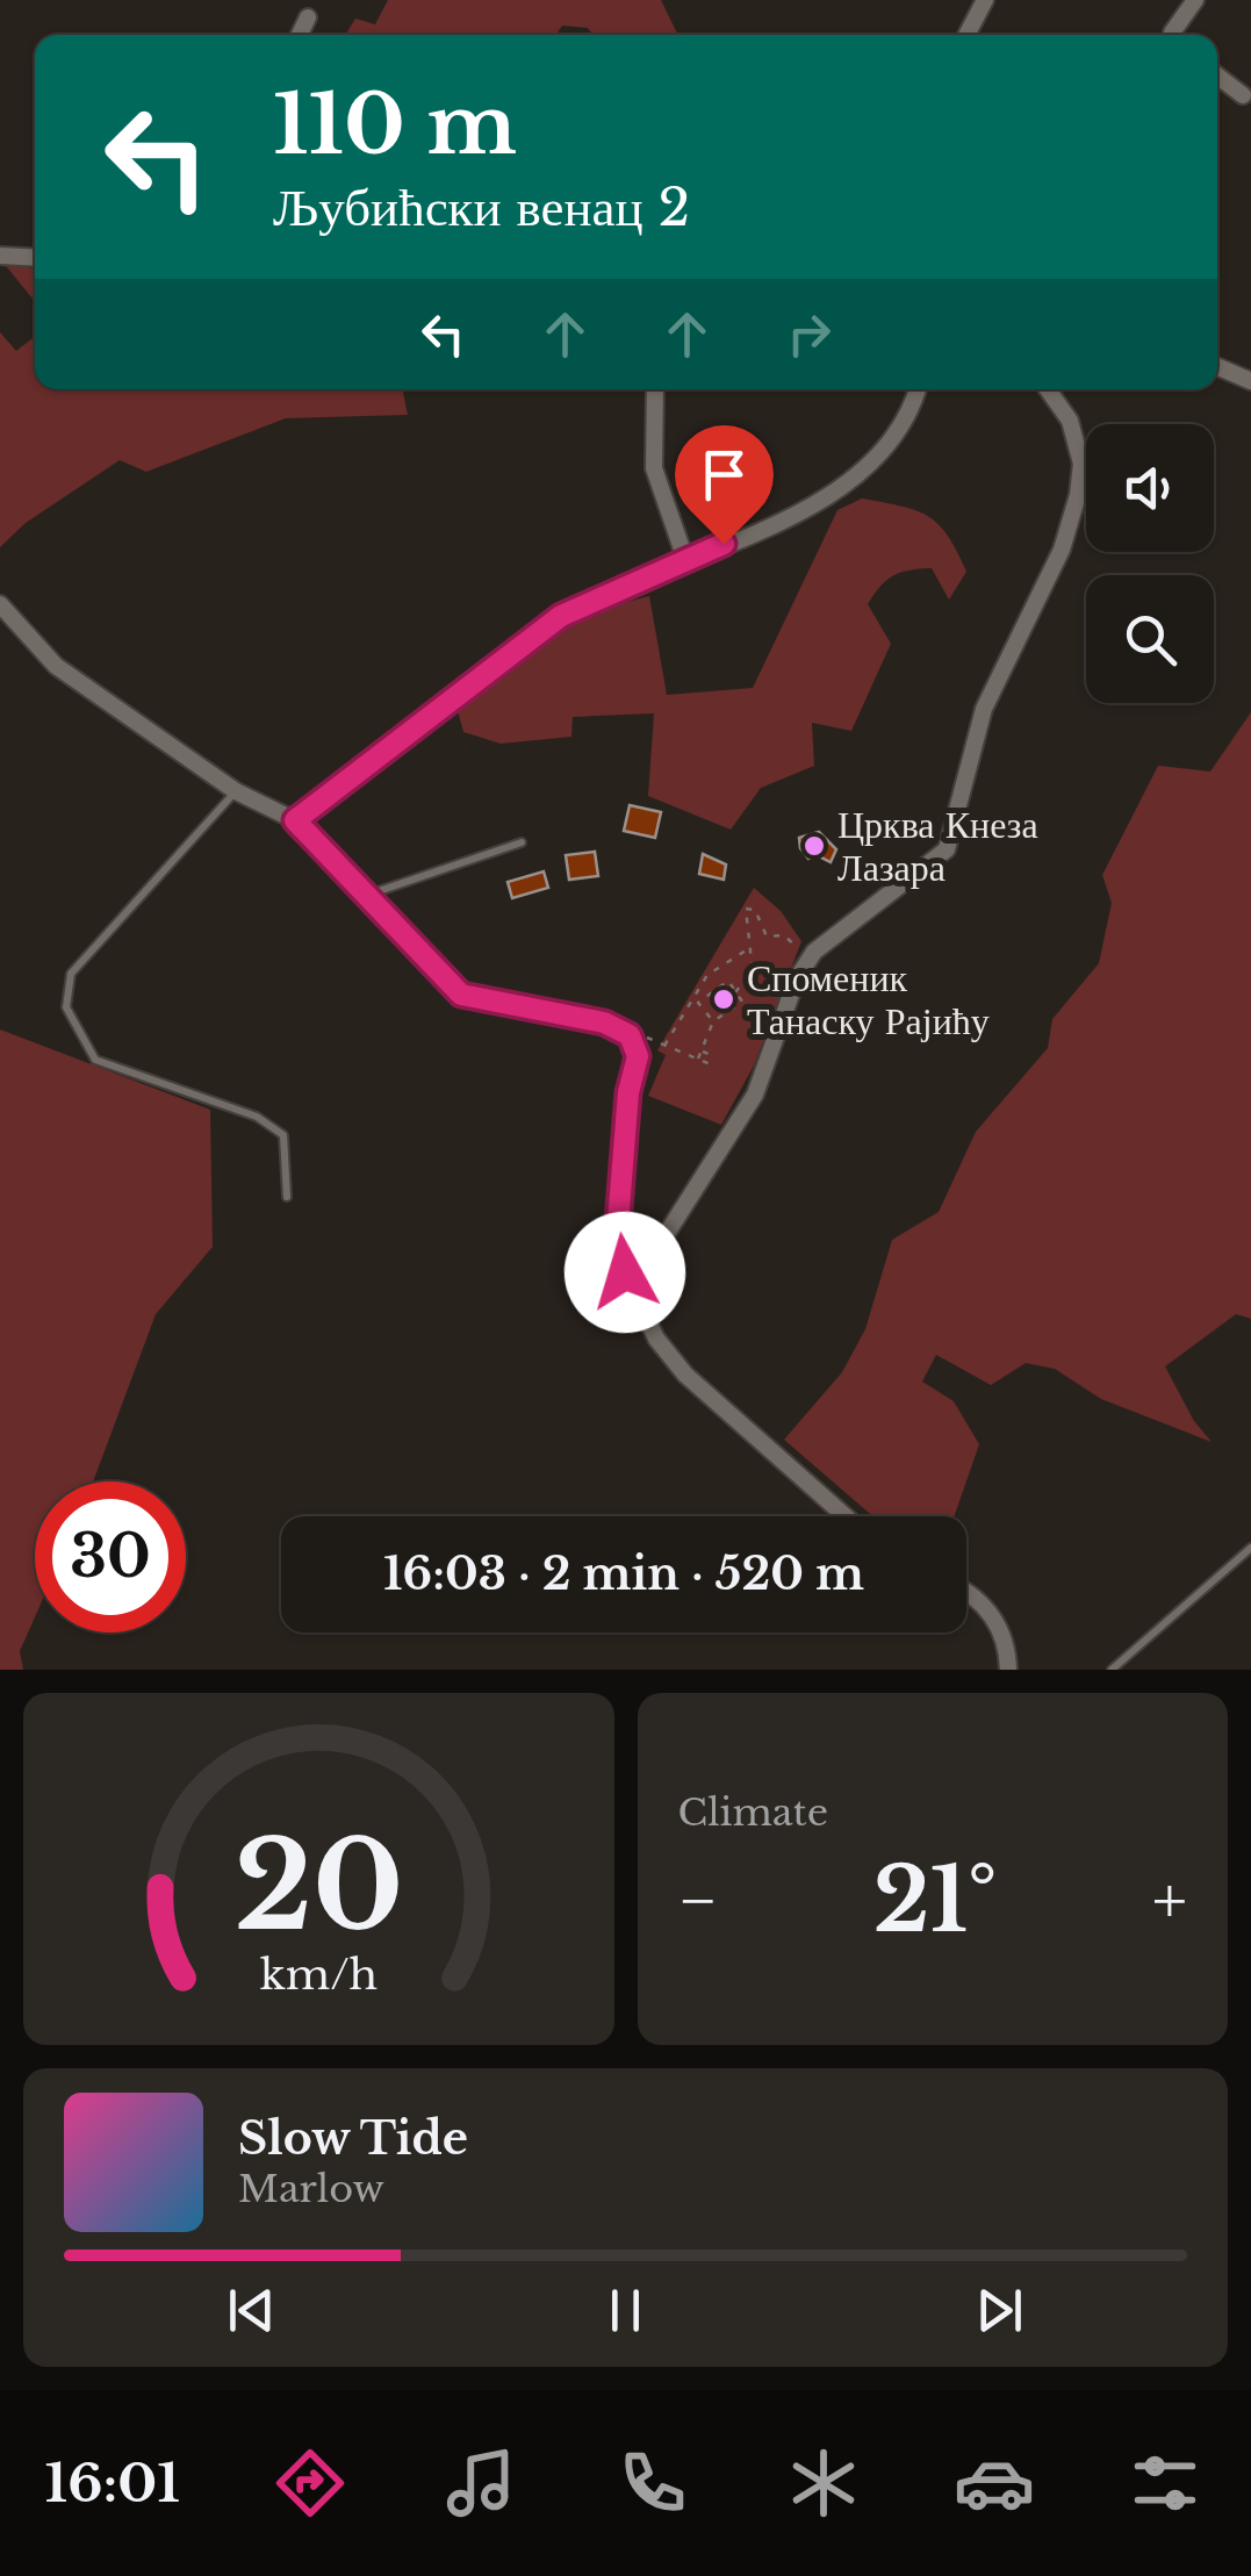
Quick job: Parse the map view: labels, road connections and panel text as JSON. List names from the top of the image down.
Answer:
{
  "places": ["Црква Кнеза Лазара", "Споменик Танаску Рајићу"],
  "page": {
    "turn": ["110 m", "Љубићски венац 2"],
    "limit": "30",
    "trip": "16:03 · 2 min · 520 m",
    "tile": "Climate",
    "heat": ["−", "21°", "+"],
    "song": ["Slow Tide", "Marlow"],
    "tabs": "16:01",
    "gauge": ["20", "km/h"]
  }
}
